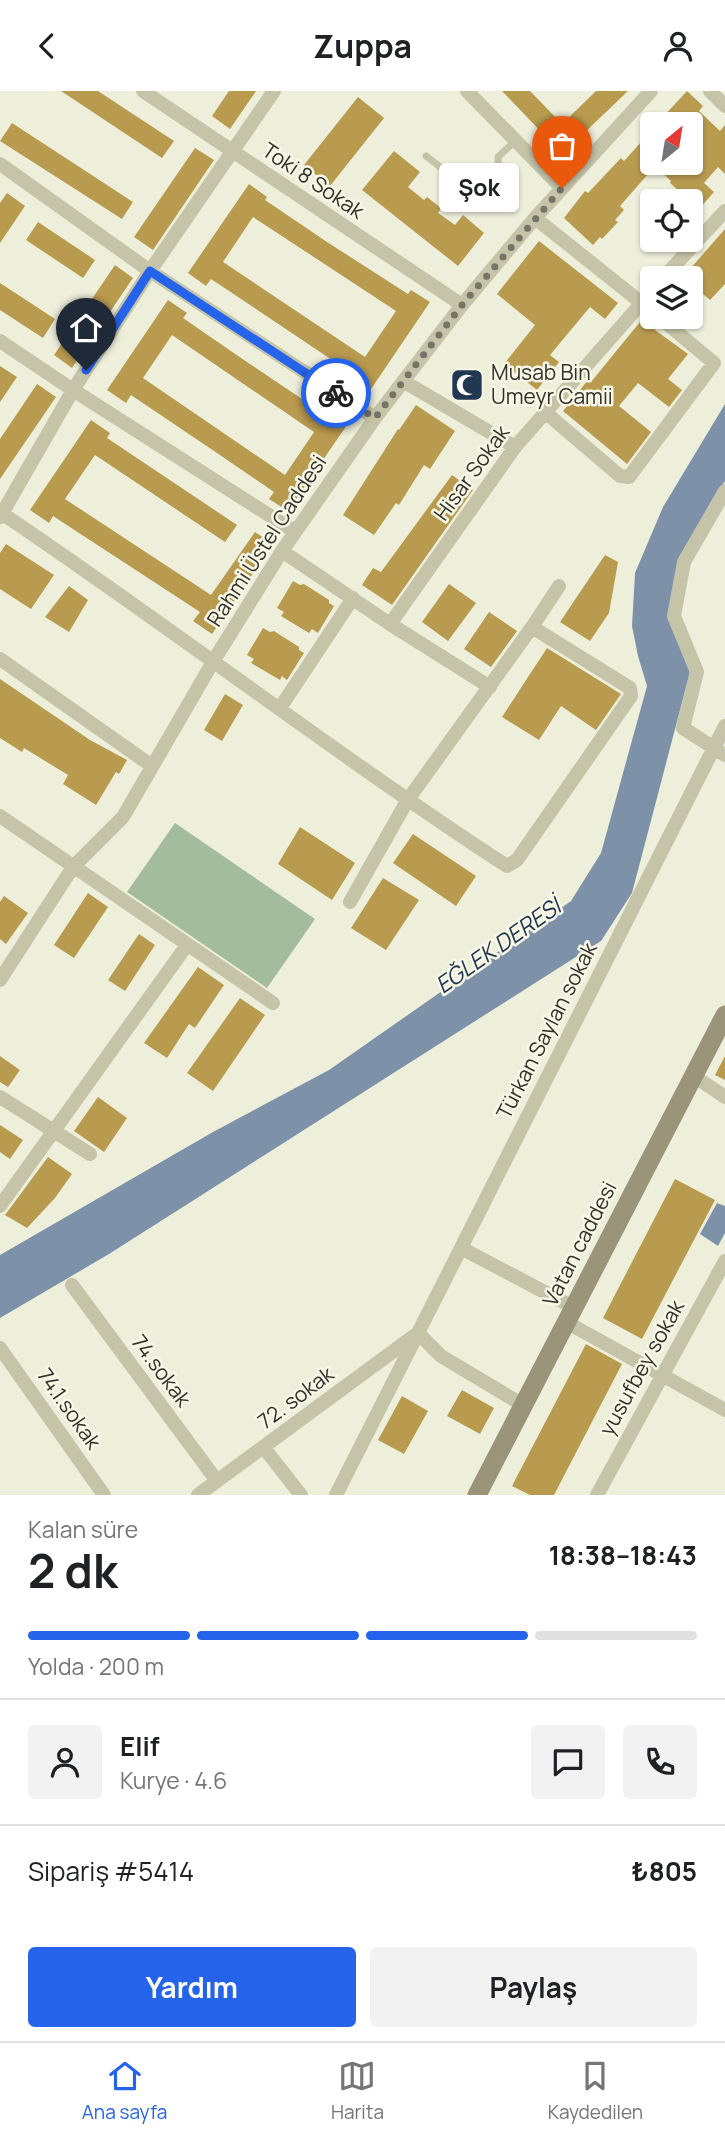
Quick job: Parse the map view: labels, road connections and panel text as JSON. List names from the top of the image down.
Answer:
{
  "streets": {
    "street": [
      "Toki 8 Sokak",
      "Hisar Sokak",
      "Rahmi Üstel Caddesi",
      "Türkan Saylan sokak",
      "Vatan caddesi",
      "yusufbey sokak",
      "74.sokak",
      "72. sokak",
      "74.1.sokak"
    ]
  },
  "crossings": [
    ["Toki 8 Sokak", "Rahmi Üstel Caddesi"],
    ["Türkan Saylan sokak", "72. sokak"],
    ["74.sokak", "72. sokak"]
  ],
  "water": ["EĞLEK DERESİ"],
  "places": {
    "other": ["Şok"],
    "mosque": ["Musab Bin Umeyr Camii"]
  },
  "north": "top right",
  "page": {
    "header": "Zuppa",
    "bubble": "Şok",
    "heading": ["2 dk", "Kalan süre", "18:38–18:43"],
    "panel": [
      "Elif",
      "Kurye · 4.6",
      "Sipariş #5414",
      "₺805"
    ],
    "bar": "Yolda · 200 m",
    "buttons": ["Yardım", "Paylaş"],
    "tabs": ["Ana sayfa", "Harita", "Kaydedilen"]
  }
}
